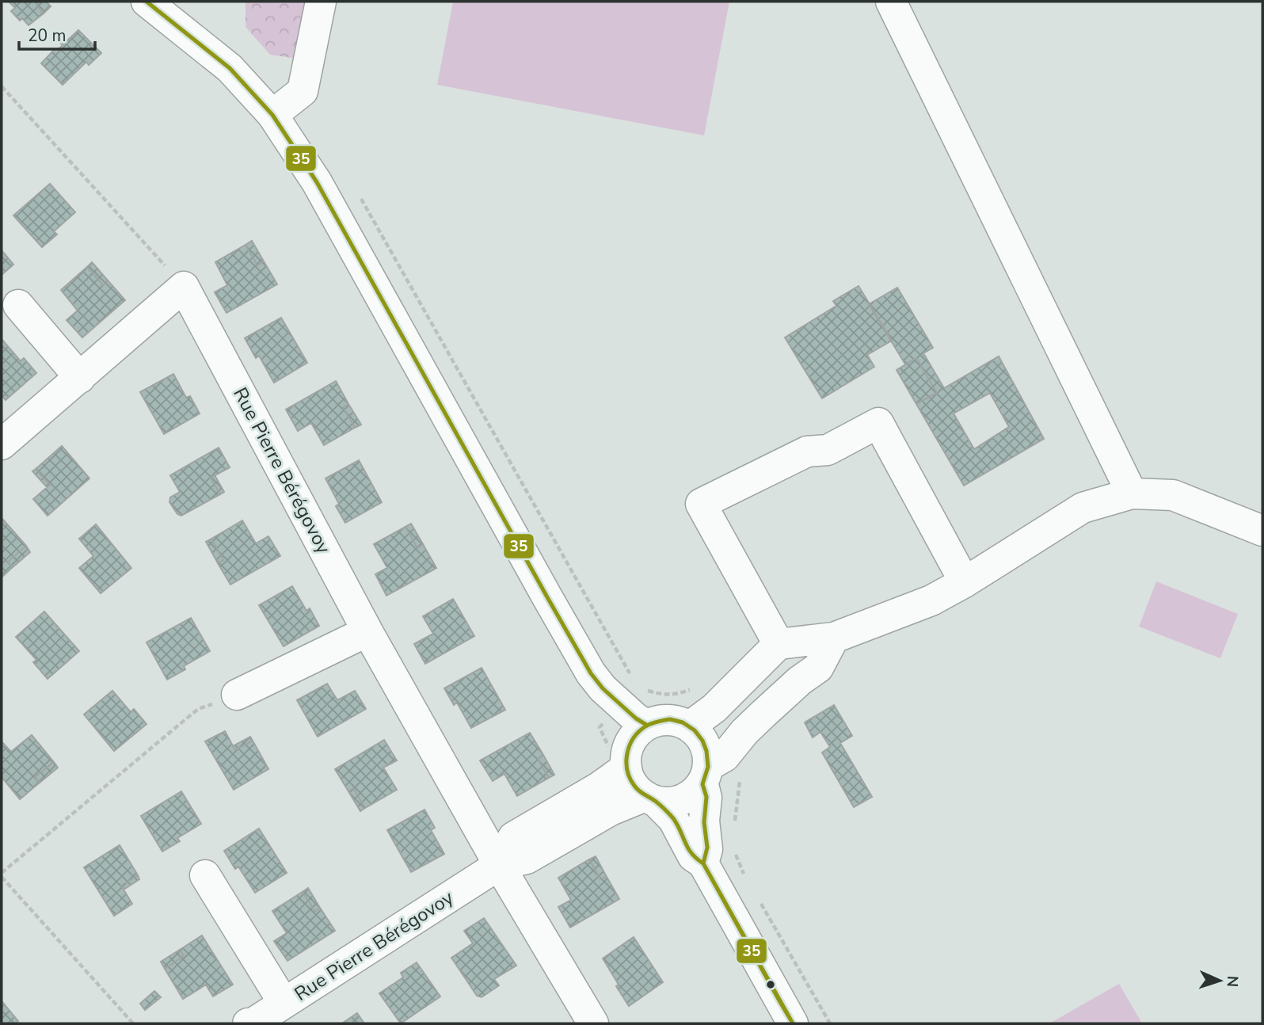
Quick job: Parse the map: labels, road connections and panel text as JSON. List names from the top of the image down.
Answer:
{
  "streets": {
    "street": ["Rue Pierre Bérégovoy"]
  },
  "lines": ["transit line 35"],
  "scale_bar": "20 m",
  "north": "right"
}
